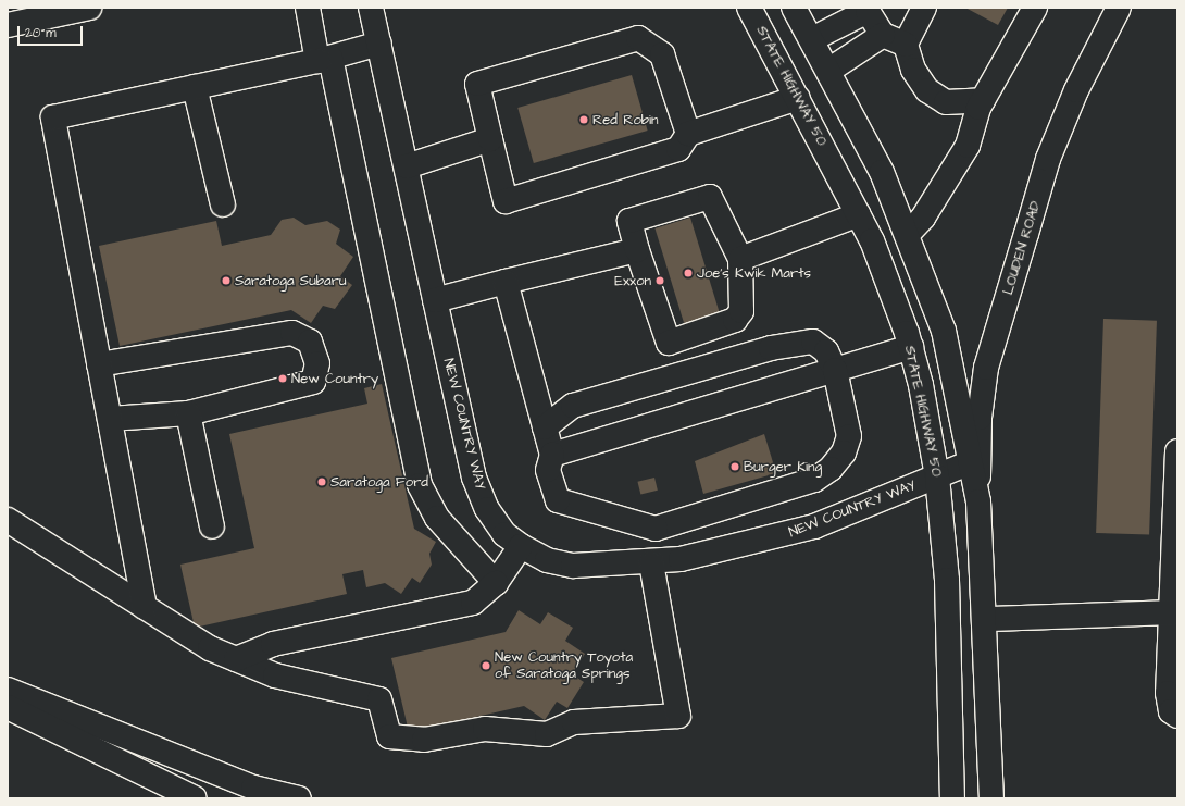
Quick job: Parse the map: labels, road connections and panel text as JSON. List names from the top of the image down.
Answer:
{
  "streets": {
    "main road": ["STATE HIGHWAY 50", "LOUDEN ROAD", "NEW COUNTRY WAY"]
  },
  "crossings": [
    ["STATE HIGHWAY 50", "NEW COUNTRY WAY"]
  ],
  "places": [
    "Red Robin",
    "Joe's Kwik Marts",
    "Saratoga Subaru",
    "Exxon",
    "New Country",
    "Burger King",
    "Saratoga Ford",
    "New Country Toyota of Saratoga Springs"
  ],
  "scale_bar": "20 m"
}
